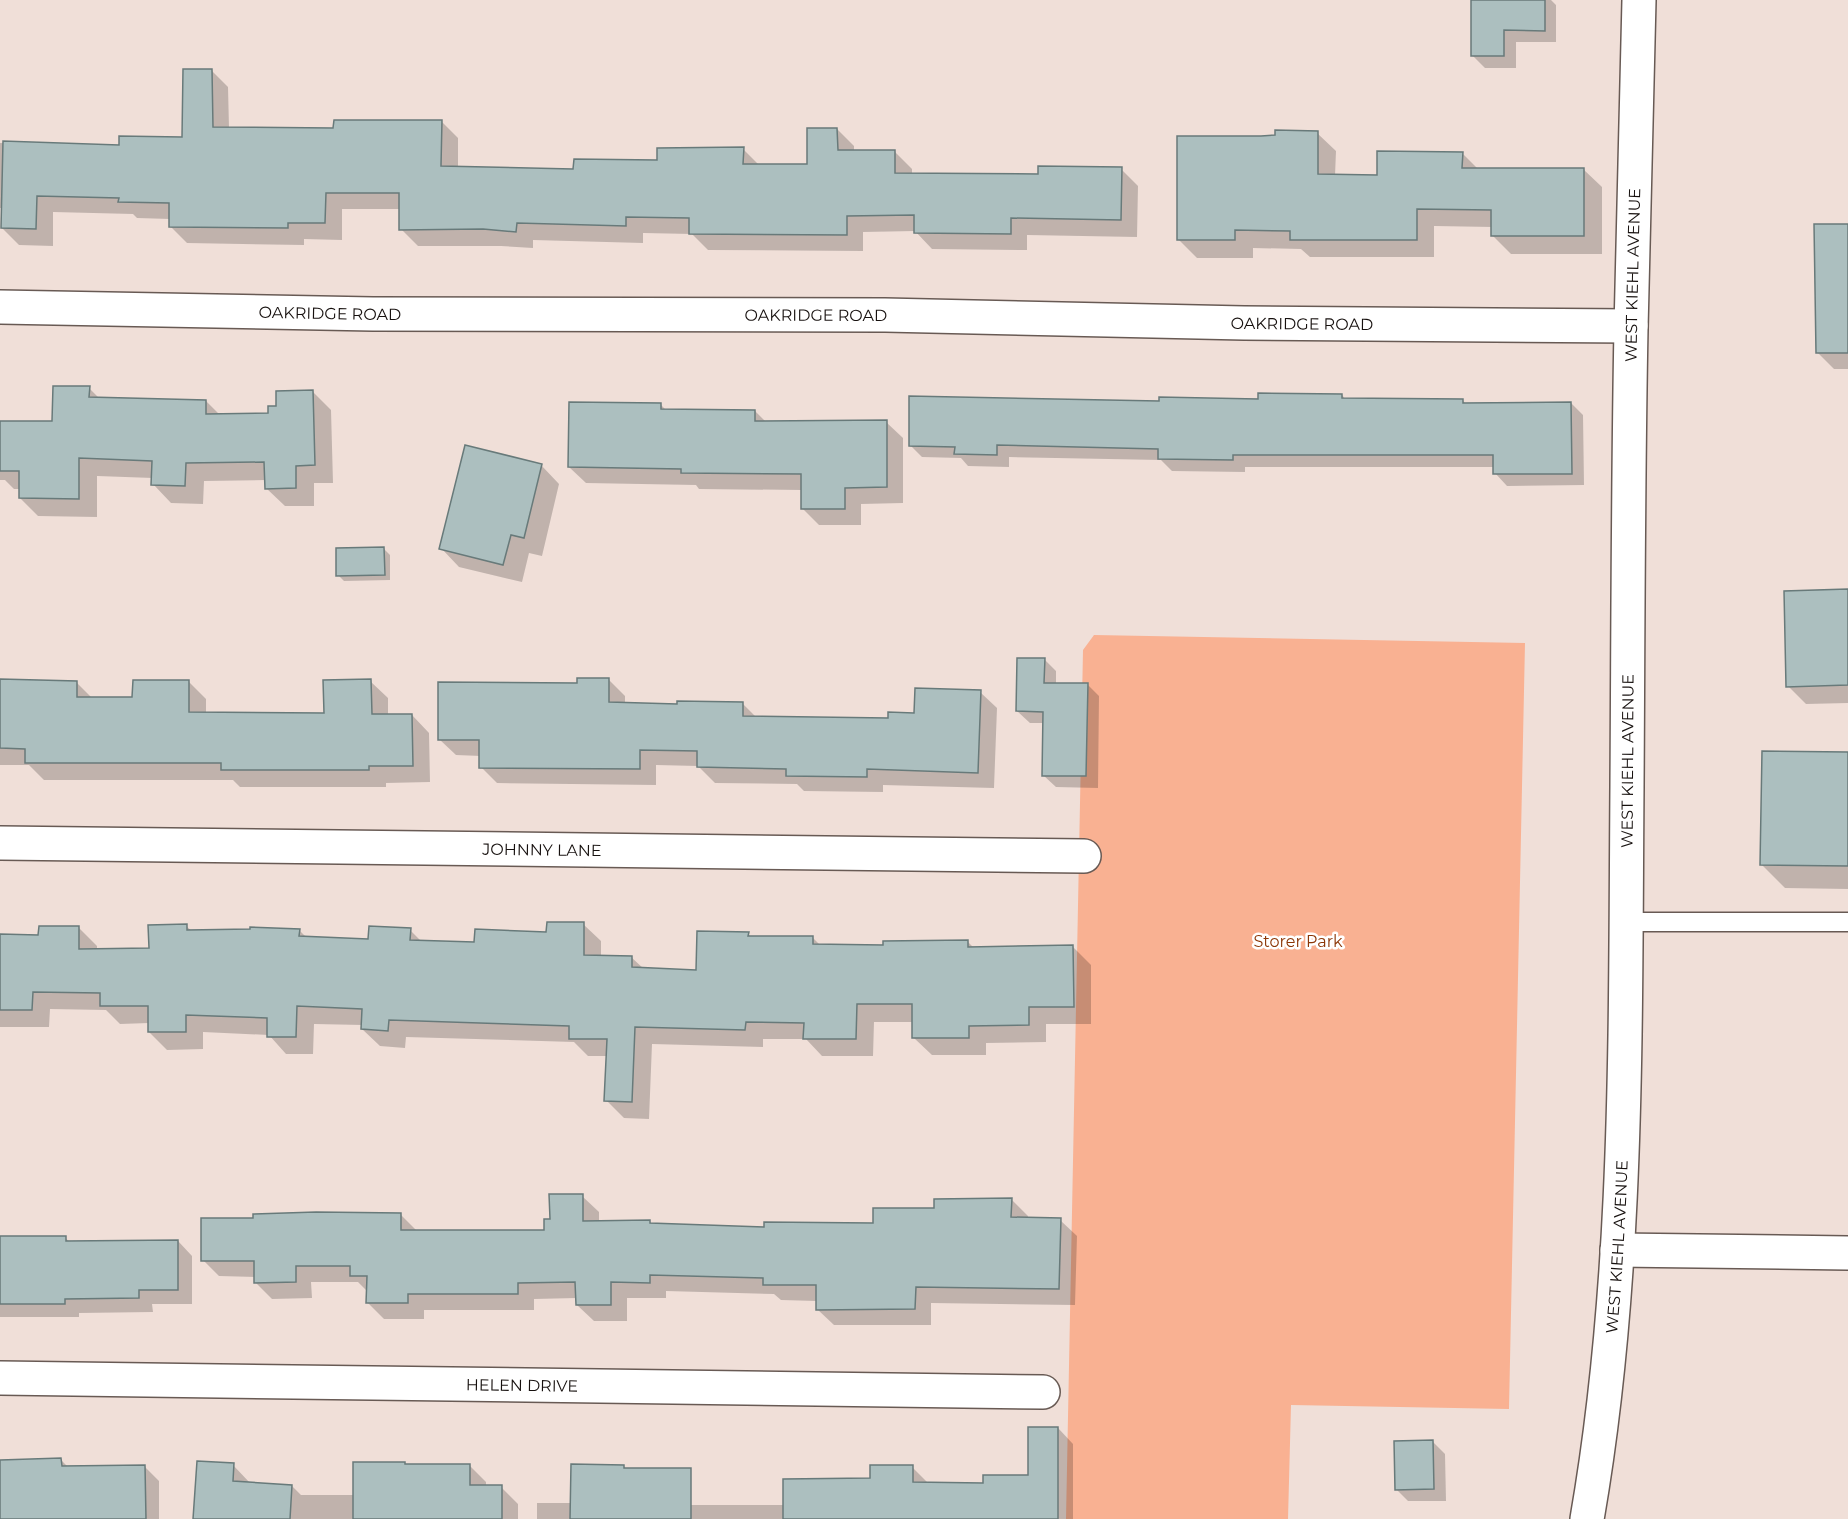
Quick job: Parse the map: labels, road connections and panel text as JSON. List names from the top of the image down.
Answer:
{
  "streets": {
    "street": [
      "WEST KIEHL AVENUE",
      "OAKRIDGE ROAD",
      "JOHNNY LANE",
      "HELEN DRIVE"
    ]
  },
  "crossings": [
    ["WEST KIEHL AVENUE", "OAKRIDGE ROAD"]
  ],
  "parks": ["Storer Park"]
}
